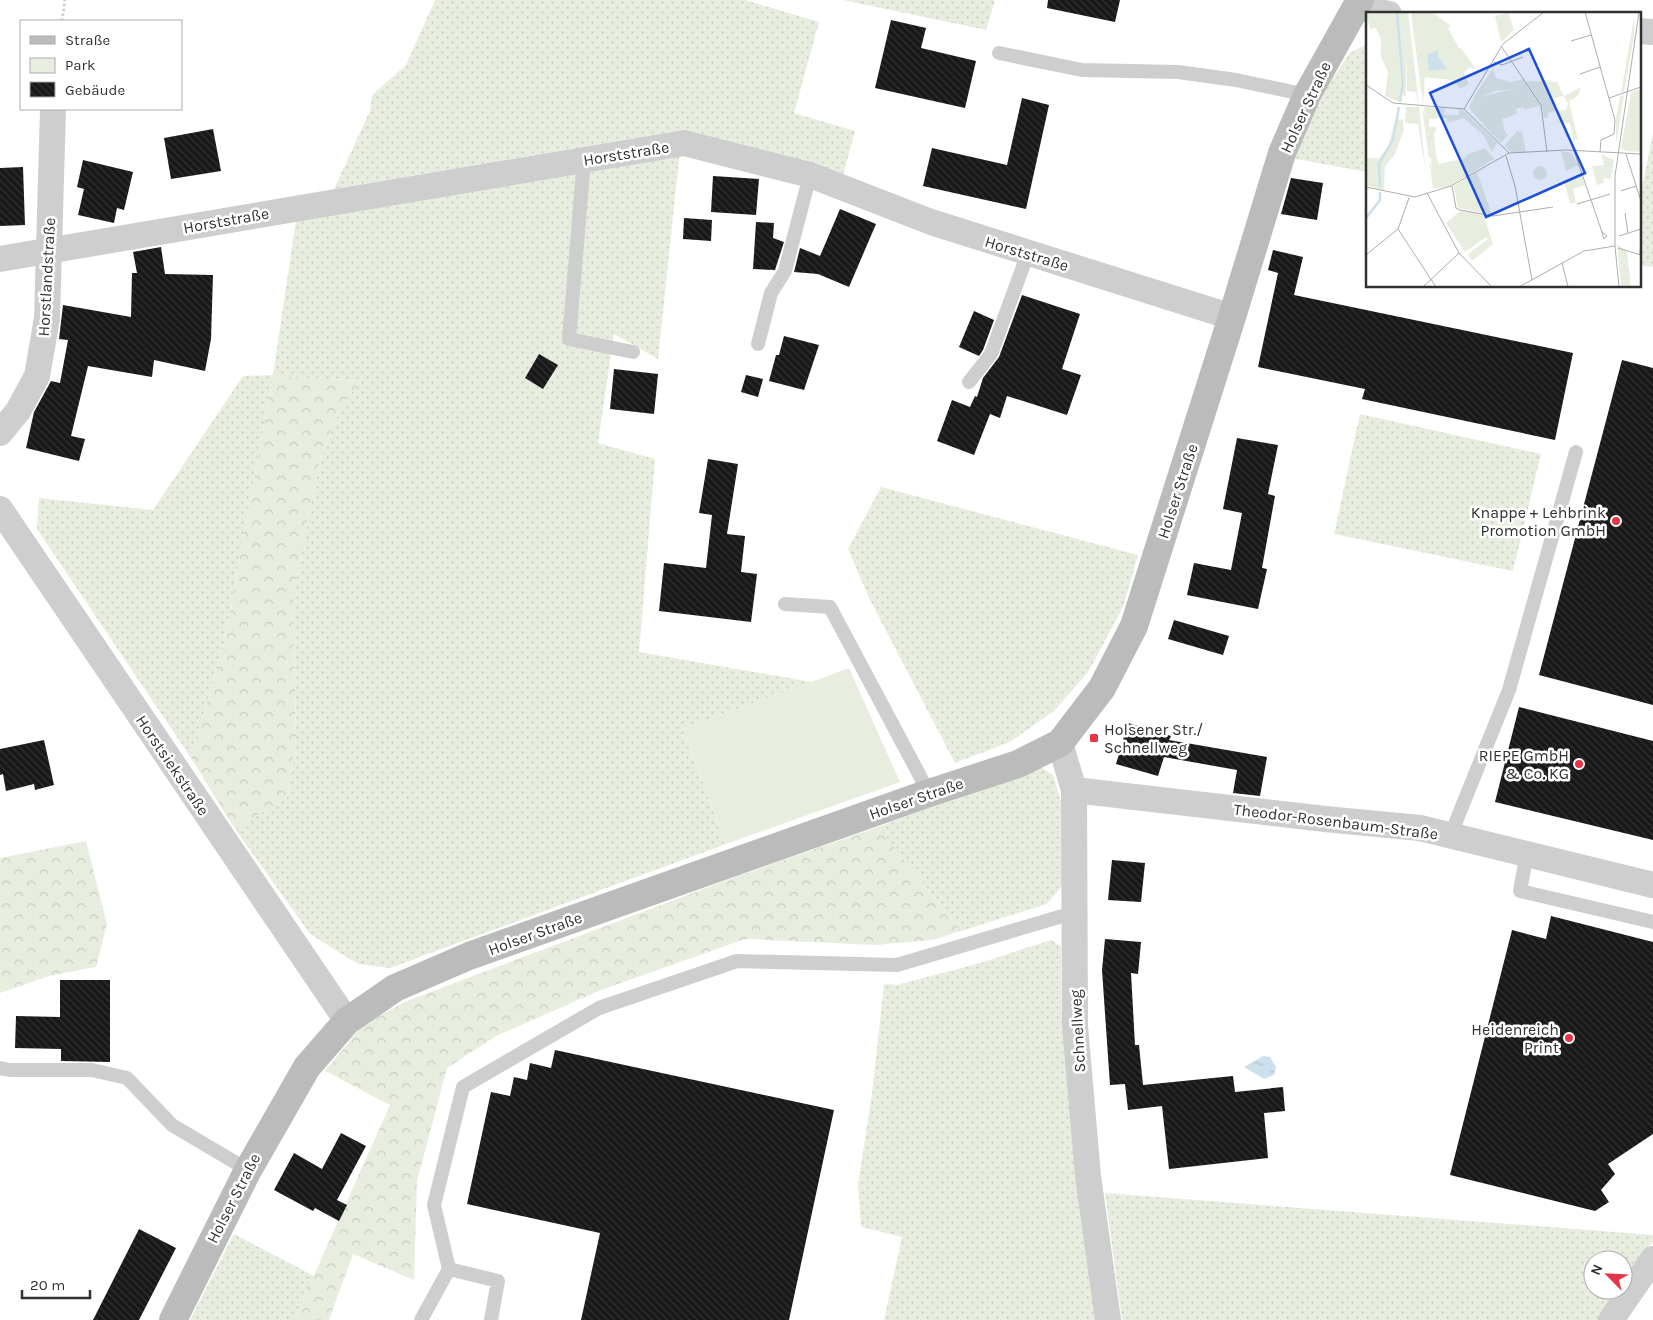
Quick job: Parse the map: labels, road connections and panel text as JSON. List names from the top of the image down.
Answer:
{
  "streets": {
    "main road": ["Holser Straße"],
    "street": [
      "Horststraße",
      "Horstlandstraße",
      "Horstsiekstraße",
      "Theodor-Rosenbaum-Straße",
      "Schnellweg"
    ]
  },
  "crossings": [
    ["Holser Straße", "Horststraße"],
    ["Holser Straße", "Horstsiekstraße"],
    ["Holser Straße", "Schnellweg"],
    ["Horststraße", "Horstlandstraße"],
    ["Theodor-Rosenbaum-Straße", "Schnellweg"]
  ],
  "places": {
    "other": ["Knappe + Lehbrink Promotion GmbH", "RIEPE GmbH & Co. KG", "Heidenreich Print"],
    "transit": ["Holsener Str./ Schnellweg"]
  },
  "legend": ["Straße", "Park", "Gebäude"],
  "scale_bar": "20 m",
  "north": "top left"
}
